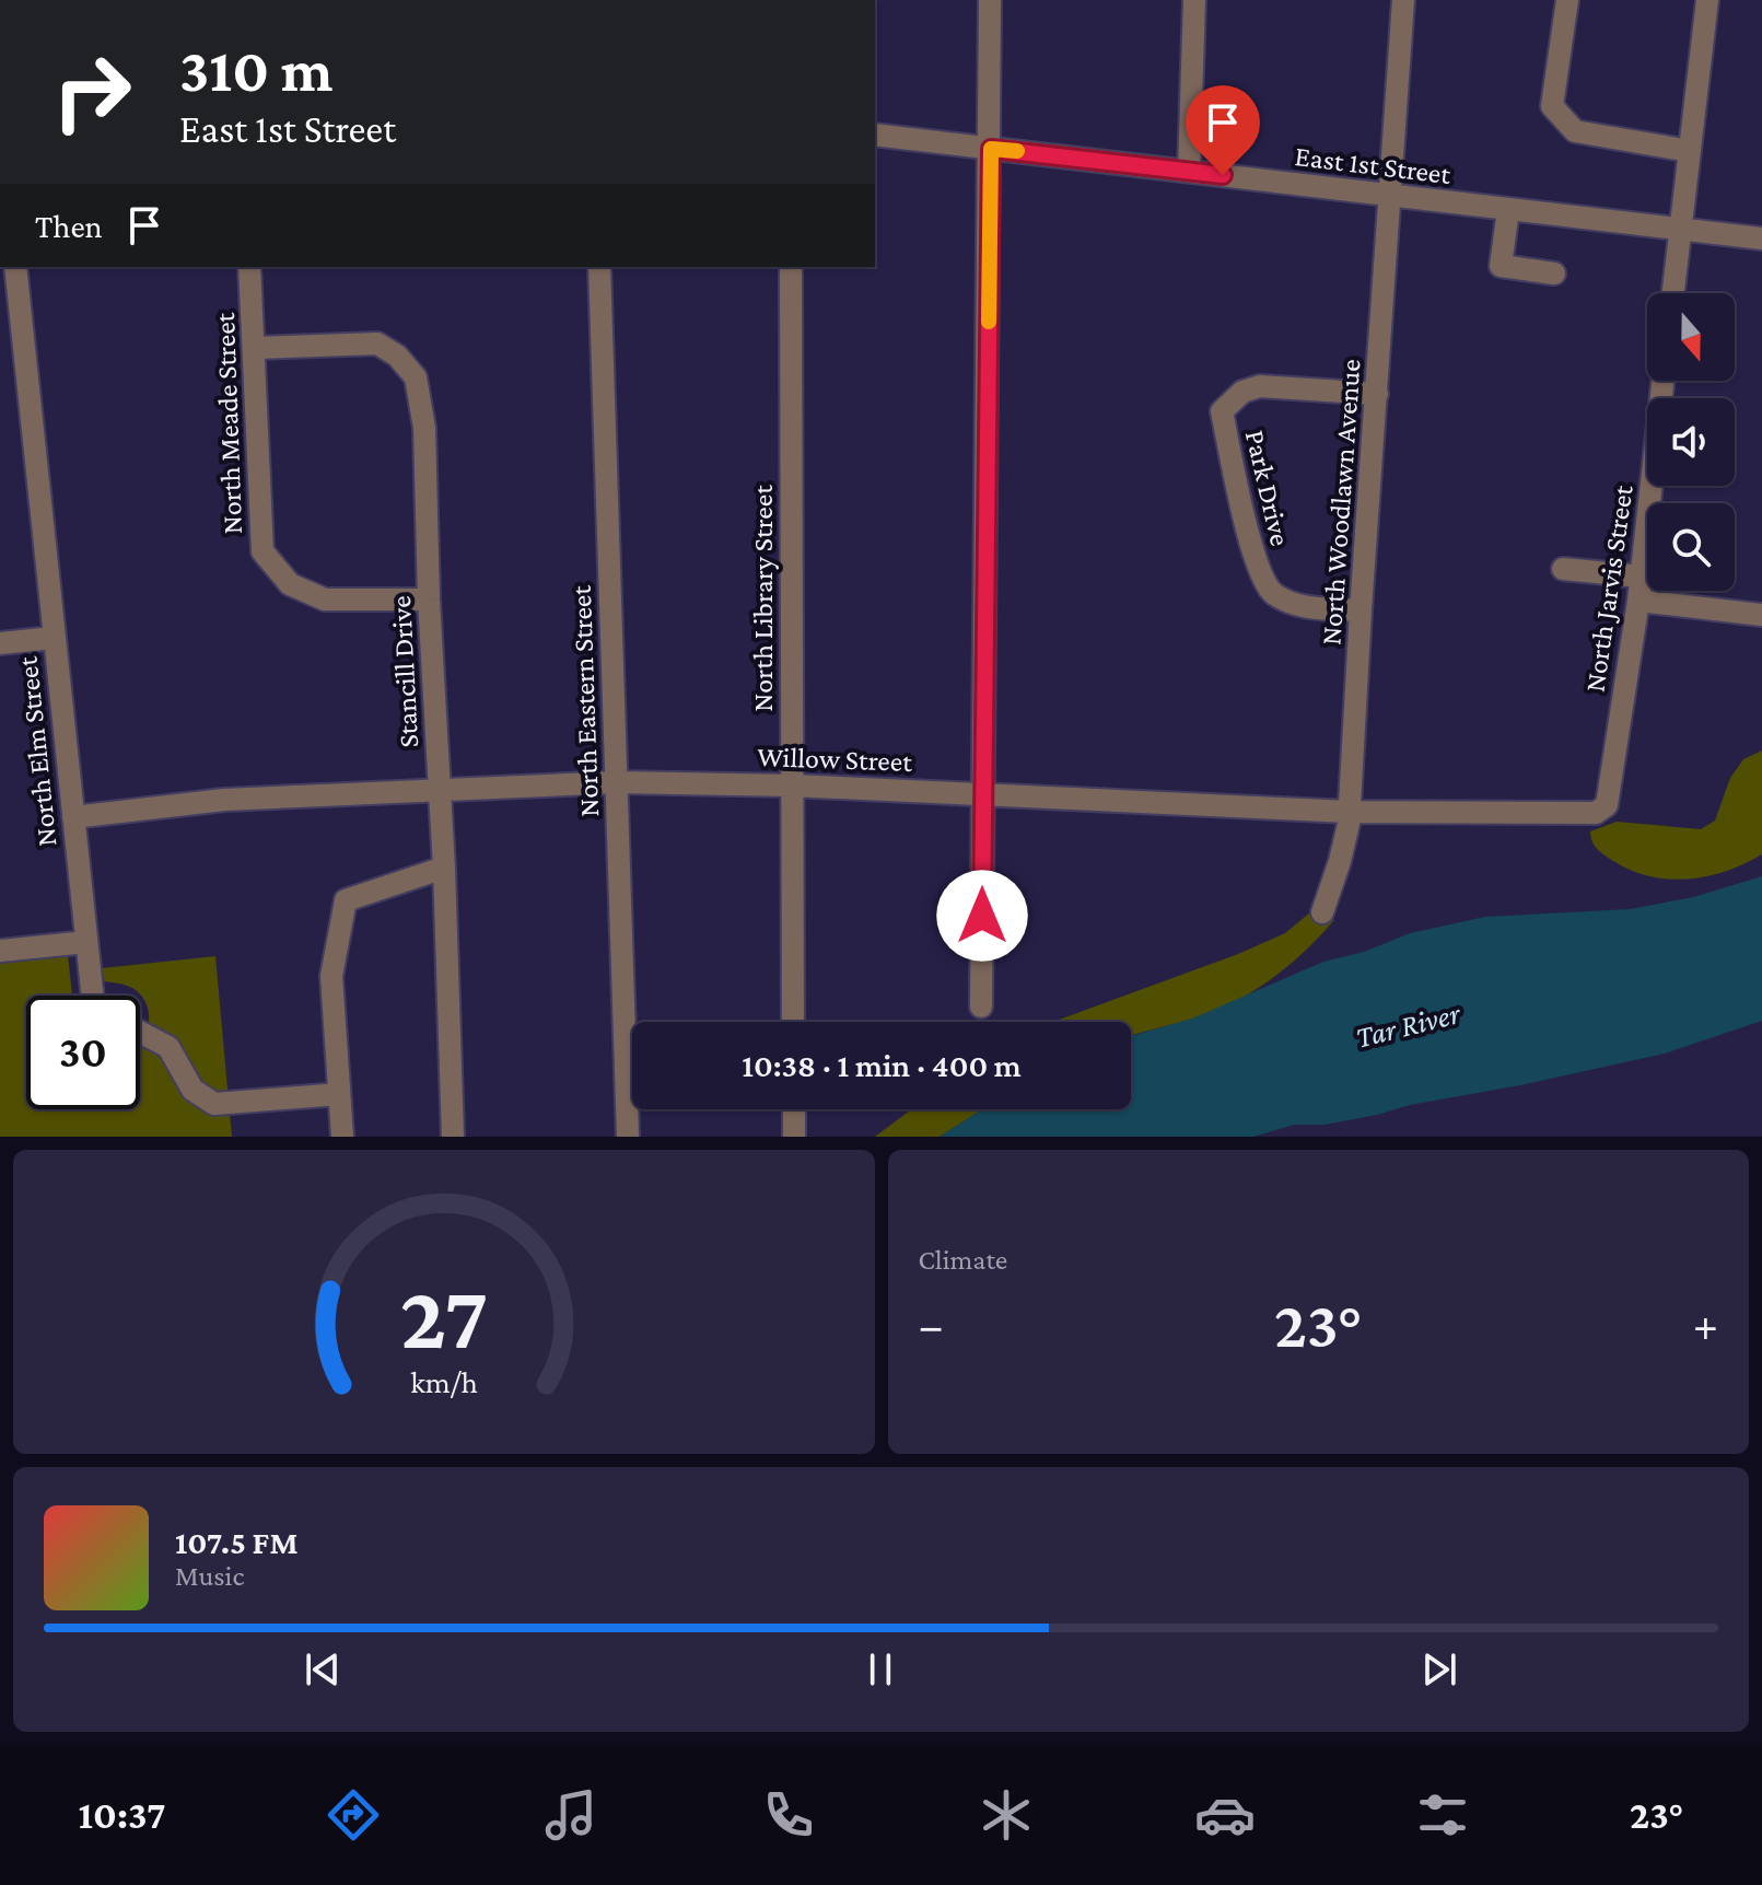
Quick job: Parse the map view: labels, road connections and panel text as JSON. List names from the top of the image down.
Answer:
{
  "streets": {
    "street": [
      "East 1st Street",
      "North Meade Street",
      "Park Drive",
      "North Woodlawn Avenue",
      "North Jarvis Street",
      "North Library Street",
      "Stancill Drive",
      "North Eastern Street",
      "North Elm Street",
      "Willow Street"
    ]
  },
  "crossings": [
    ["East 1st Street", "North Woodlawn Avenue"],
    ["North Meade Street", "Stancill Drive"],
    ["Park Drive", "North Woodlawn Avenue"],
    ["North Woodlawn Avenue", "Willow Street"],
    ["North Jarvis Street", "Willow Street"],
    ["North Library Street", "Willow Street"],
    ["Stancill Drive", "Willow Street"],
    ["North Eastern Street", "Willow Street"],
    ["North Elm Street", "Willow Street"]
  ],
  "water": ["Tar River"],
  "north": "bottom",
  "page": {
    "turn": ["310 m", "East 1st Street"],
    "then": "Then",
    "limit": "30",
    "trip": "10:38 · 1 min · 400 m",
    "tile": "Climate",
    "heat": ["−", "23°", "+"],
    "song": ["107.5 FM", "Music"],
    "tabs": ["10:37", "23°"],
    "gauge": ["27", "km/h"]
  }
}
